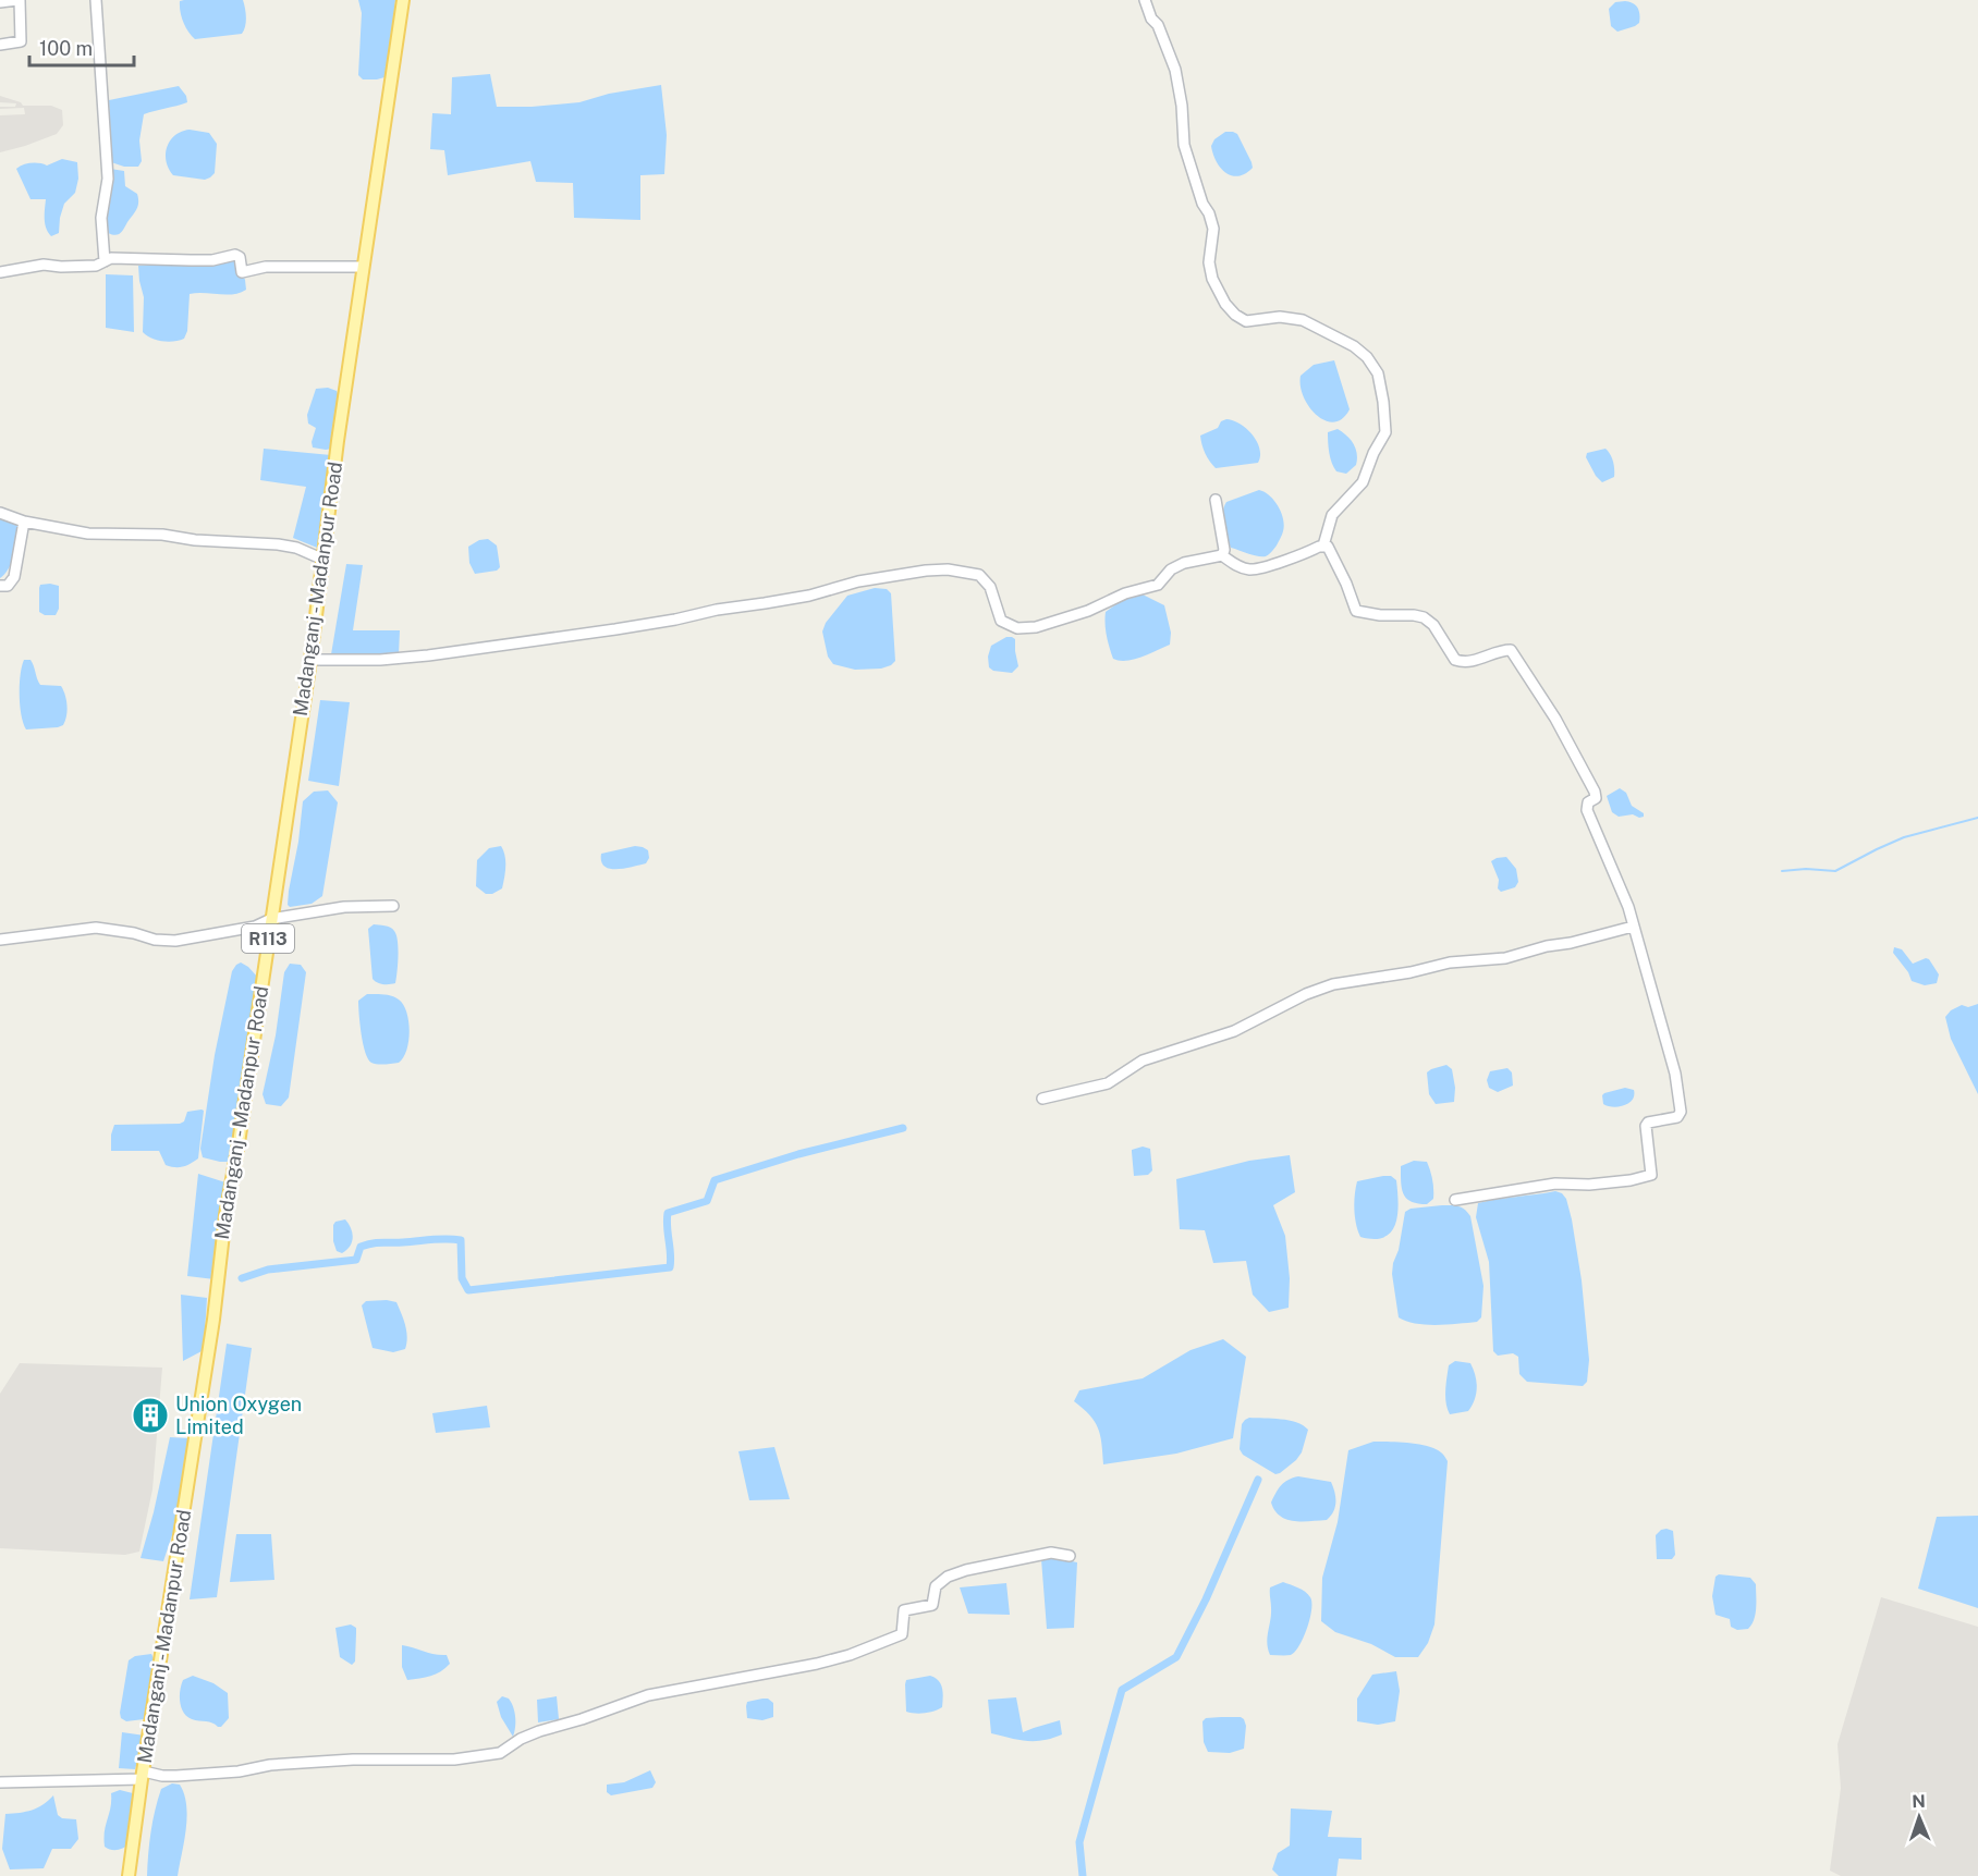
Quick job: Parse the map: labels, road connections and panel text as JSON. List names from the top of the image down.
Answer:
{
  "streets": {
    "main road": ["Madanganj - Madanpur Road", "R113"]
  },
  "places": {
    "building": ["Union Oxygen Limited"]
  },
  "scale_bar": "100 m",
  "north": "top"
}
